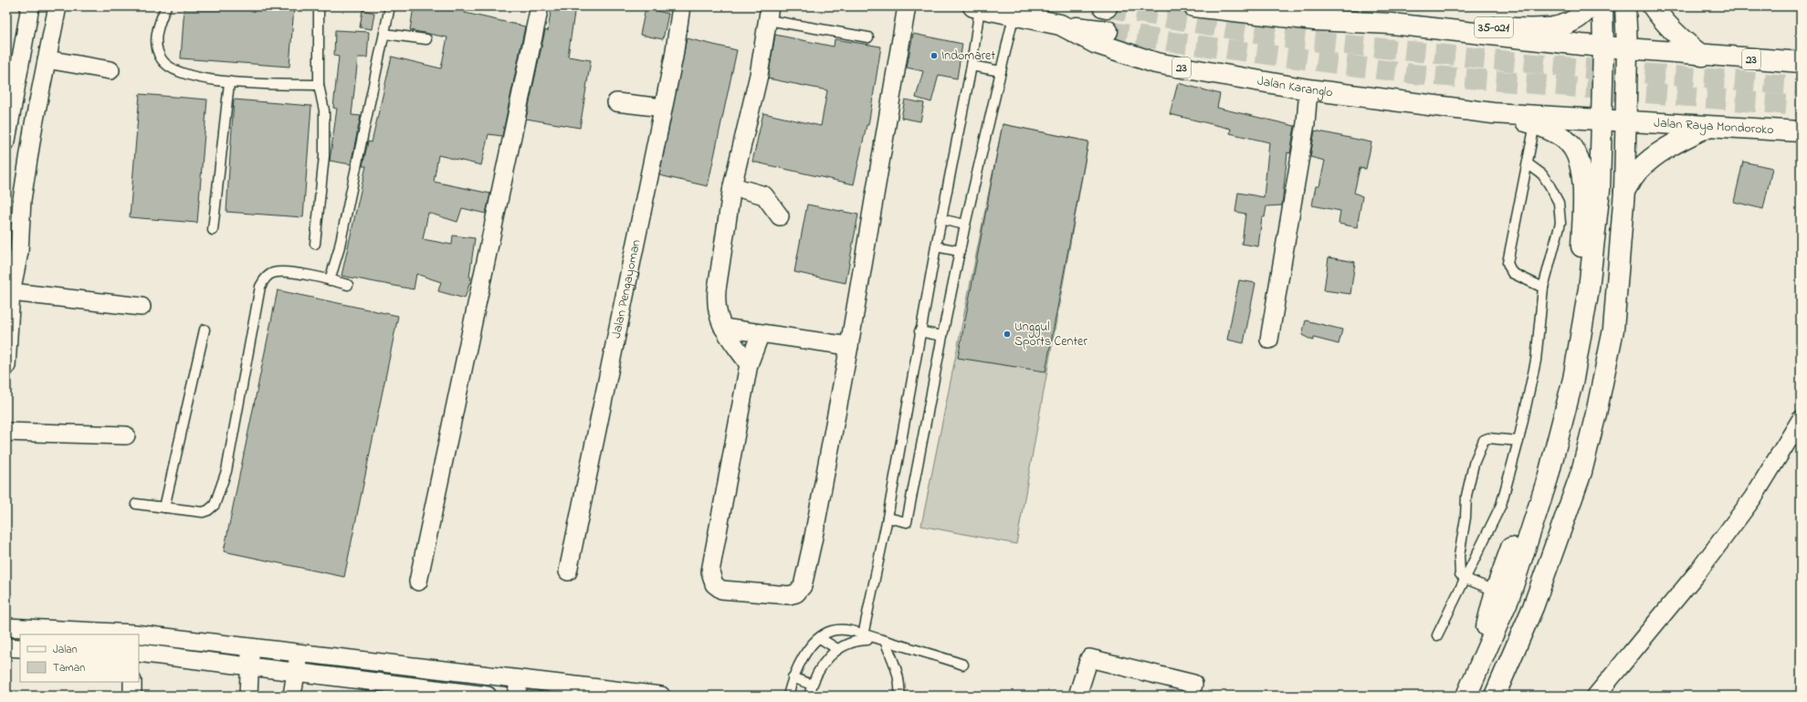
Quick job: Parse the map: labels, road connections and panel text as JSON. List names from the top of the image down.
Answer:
{
  "streets": {
    "main road": [
      "35-021",
      "23",
      "Jalan Karanglo",
      "Jalan Raya Mondoroko"
    ],
    "street": ["Jalan Pengayoman"]
  },
  "crossings": [
    ["23", "Jalan Karanglo"],
    ["Jalan Karanglo", "Jalan Raya Mondoroko"]
  ],
  "places": ["Indomaret", "Unggul Sports Center"],
  "legend": ["Jalan", "Taman"]
}
